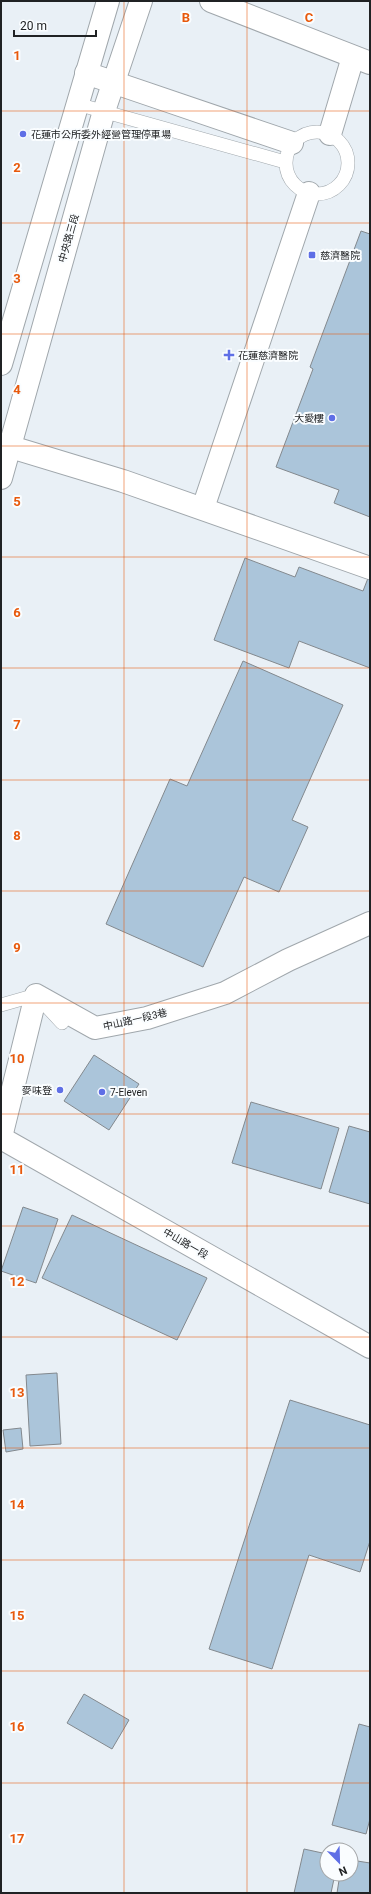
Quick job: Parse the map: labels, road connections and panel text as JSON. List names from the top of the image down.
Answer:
{
  "streets": {
    "street": ["中央路三段", "中山路一段3巷", "中山路一段"]
  },
  "places": {
    "other": [
      "花蓮市公所委外經營管理停車場",
      "大愛樓",
      "麥味登",
      "7-Eleven"
    ],
    "transit": ["慈濟醫院"],
    "health": ["花蓮慈濟醫院"]
  },
  "scale_bar": "20 m",
  "north": "bottom right",
  "grid": {
    "columns": ["B", "C"],
    "rows": [
      "1",
      "2",
      "3",
      "4",
      "5",
      "6",
      "7",
      "8",
      "9",
      "10",
      "11",
      "12",
      "13",
      "14",
      "15",
      "16",
      "17"
    ]
  }
}
